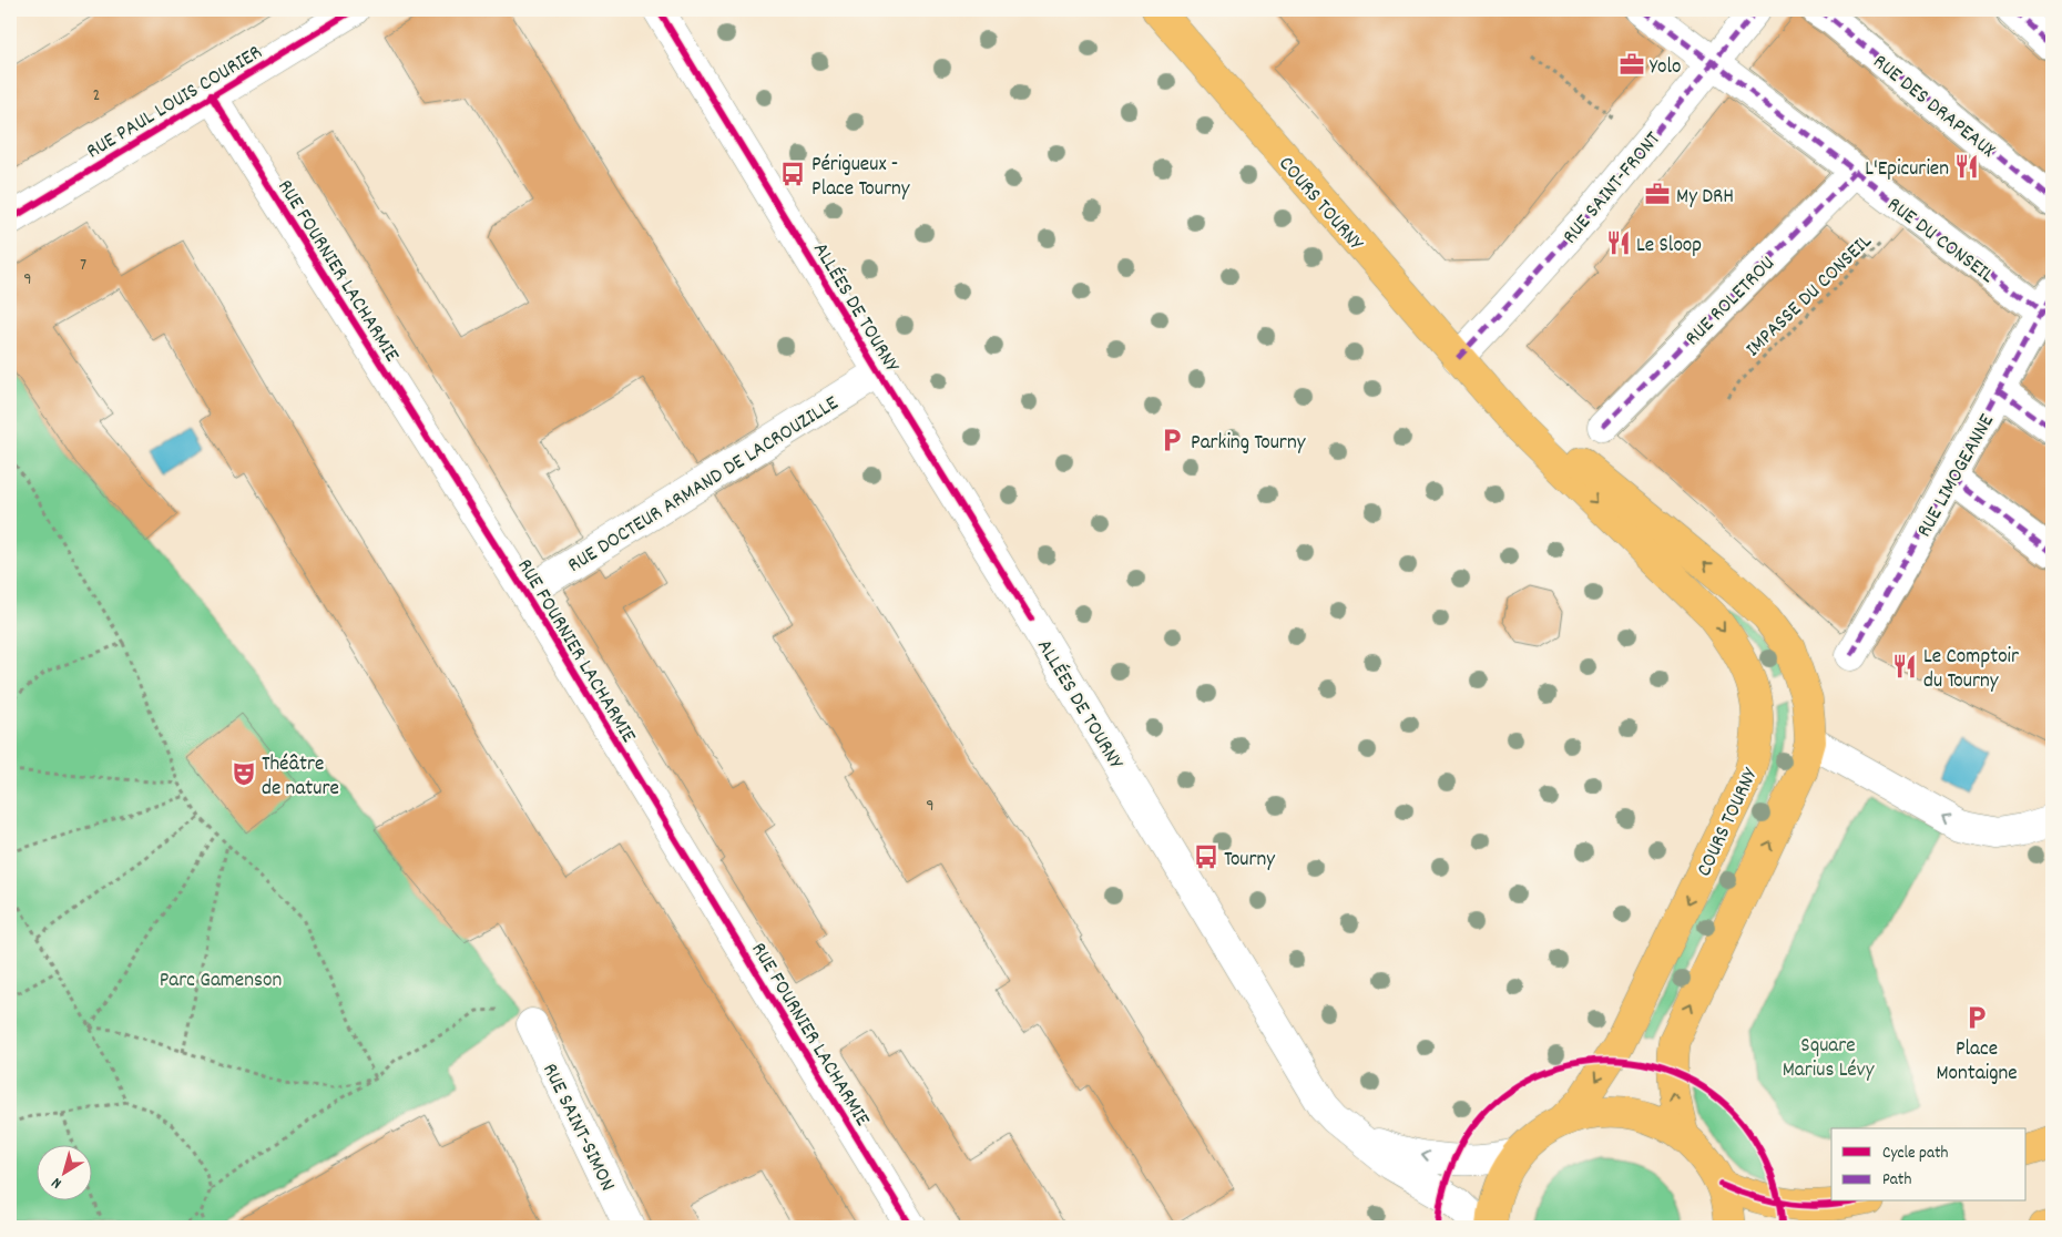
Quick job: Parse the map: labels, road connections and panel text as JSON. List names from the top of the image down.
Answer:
{
  "streets": {
    "main road": ["COURS TOURNY"],
    "street": [
      "RUE PAUL LOUIS COURIER",
      "RUE DES DRAPEAUX",
      "RUE SAINT-FRONT",
      "RUE DU CONSEIL",
      "RUE FOURNIER LACHARMIE",
      "RUE ROLETROU",
      "ALLÉES DE TOURNY",
      "RUE LIMOGEANNE",
      "RUE DOCTEUR ARMAND DE LACROUZILLE",
      "RUE SAINT-SIMON"
    ],
    "path": ["IMPASSE DU CONSEIL"]
  },
  "crossings": [
    ["RUE PAUL LOUIS COURIER", "RUE FOURNIER LACHARMIE"],
    ["RUE SAINT-FRONT", "COURS TOURNY"],
    ["RUE SAINT-FRONT", "RUE DU CONSEIL"],
    ["RUE DU CONSEIL", "IMPASSE DU CONSEIL"],
    ["RUE DU CONSEIL", "RUE ROLETROU"],
    ["RUE DU CONSEIL", "RUE LIMOGEANNE"],
    ["RUE FOURNIER LACHARMIE", "RUE DOCTEUR ARMAND DE LACROUZILLE"],
    ["ALLÉES DE TOURNY", "RUE DOCTEUR ARMAND DE LACROUZILLE"]
  ],
  "parks": ["Parc Gamenson", "Square Marius Lévy"],
  "places": {
    "office": ["Yolo", "My DRH"],
    "restaurant": ["L'Epicurien", "Le Sloop", "Le Comptoir du Tourny"],
    "bus stop": ["Périgueux - Place Tourny", "Tourny"],
    "parking": ["Parking Tourny", "Place Montaigne"],
    "theatre": ["Théâtre de nature"]
  },
  "house_numbers": [
    "2",
    "7",
    "9",
    "9"
  ],
  "legend": ["Cycle path", "Path"],
  "north": "bottom left"
}
